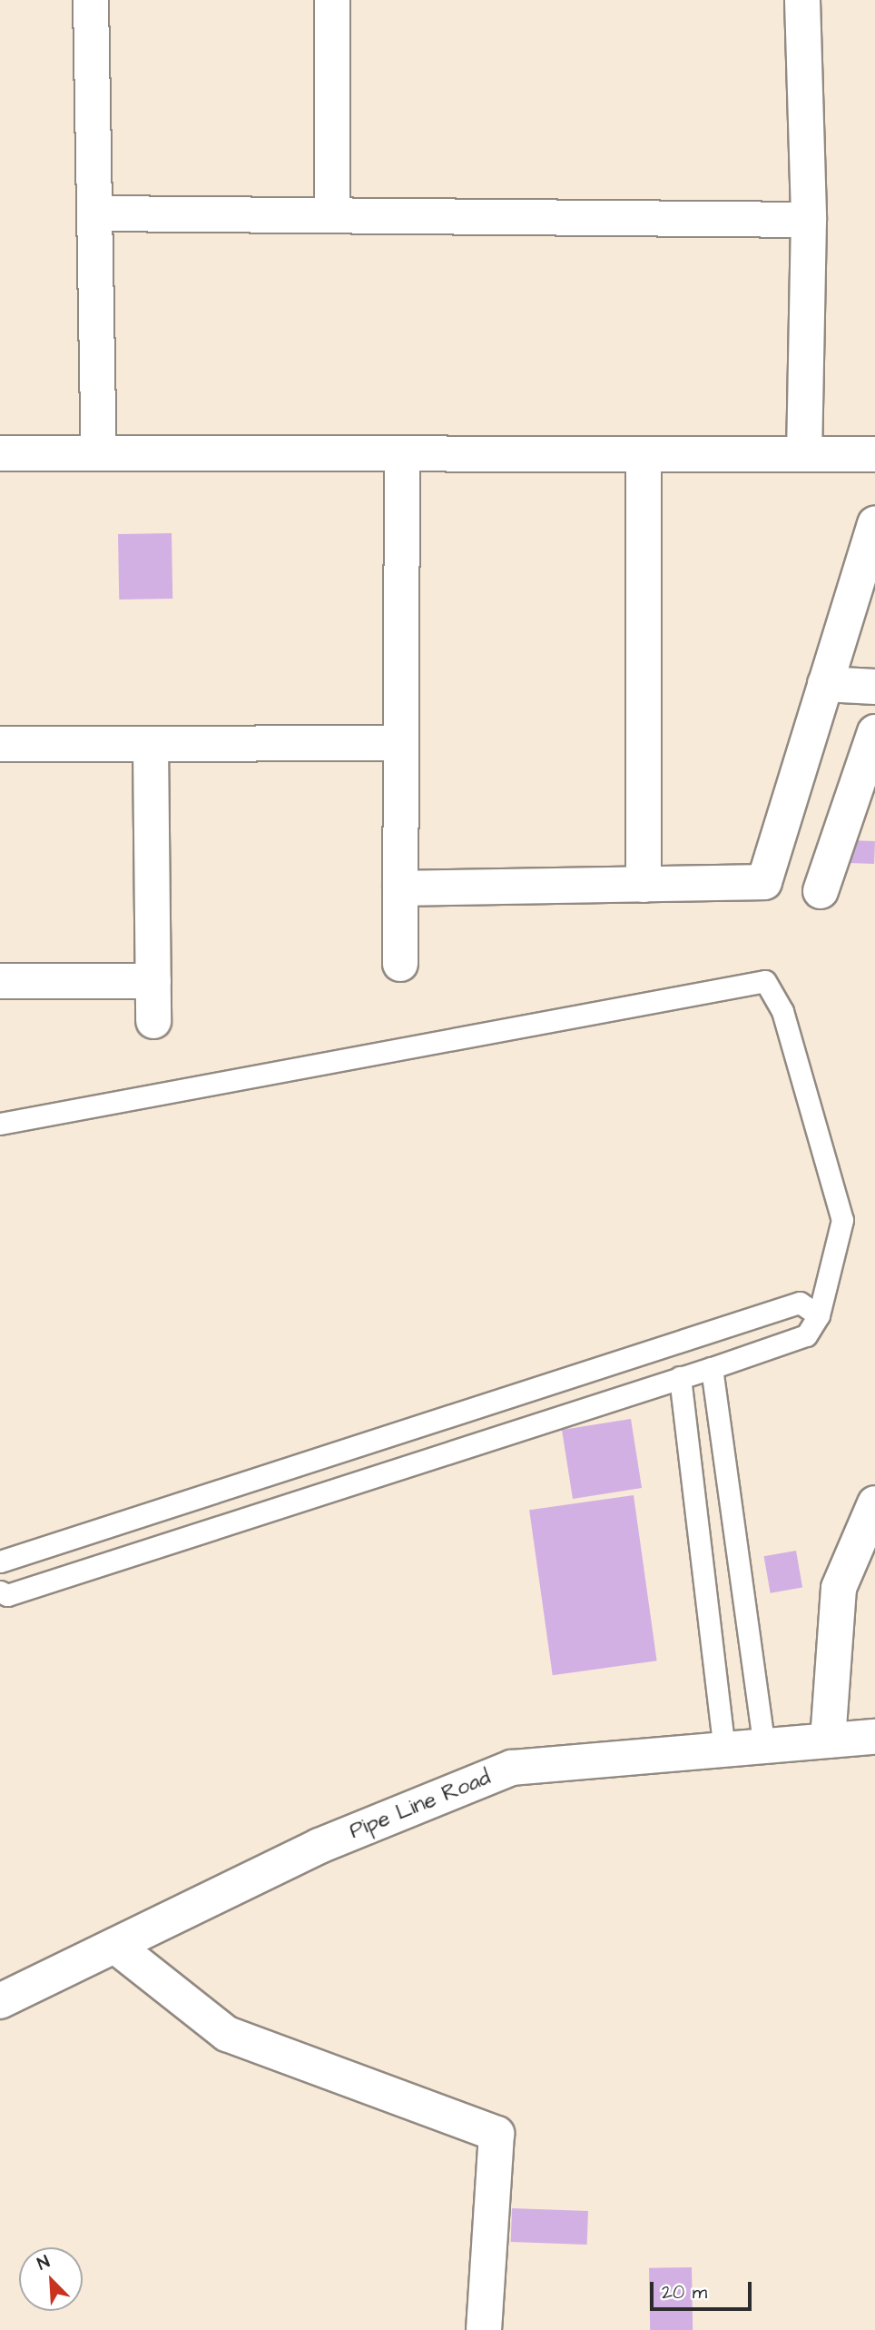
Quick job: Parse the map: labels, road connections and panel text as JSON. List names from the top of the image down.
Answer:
{
  "streets": {
    "street": ["Pipe Line Road"]
  },
  "scale_bar": "20 m",
  "north": "top left"
}
